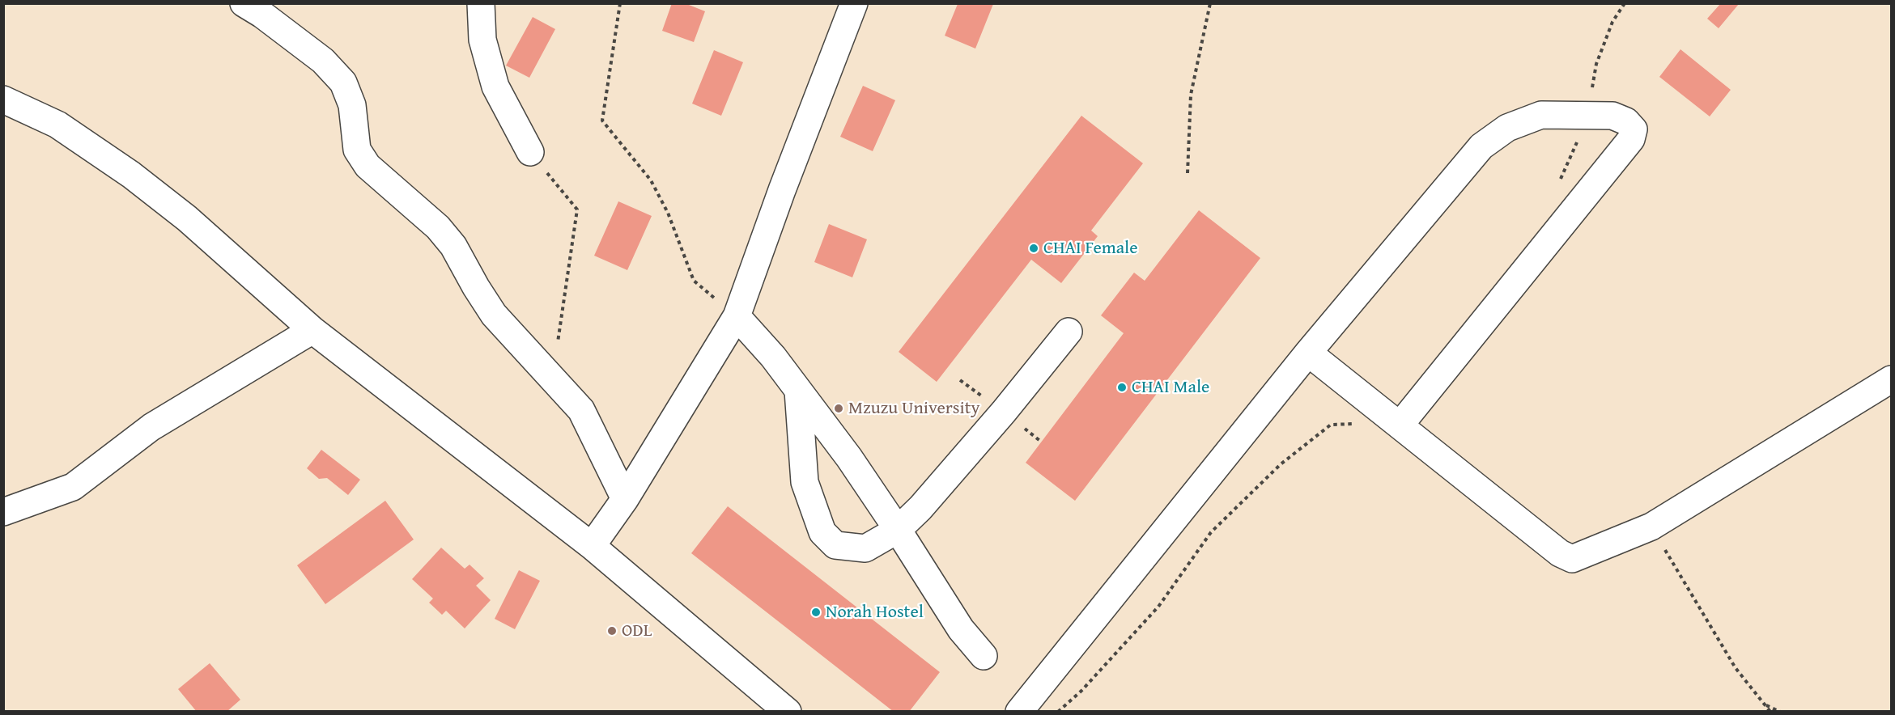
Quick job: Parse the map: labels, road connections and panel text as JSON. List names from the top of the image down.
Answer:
{
  "places": [
    "CHAI Female",
    "CHAI Male",
    "Mzuzu University",
    "Norah Hostel",
    "ODL"
  ]
}
